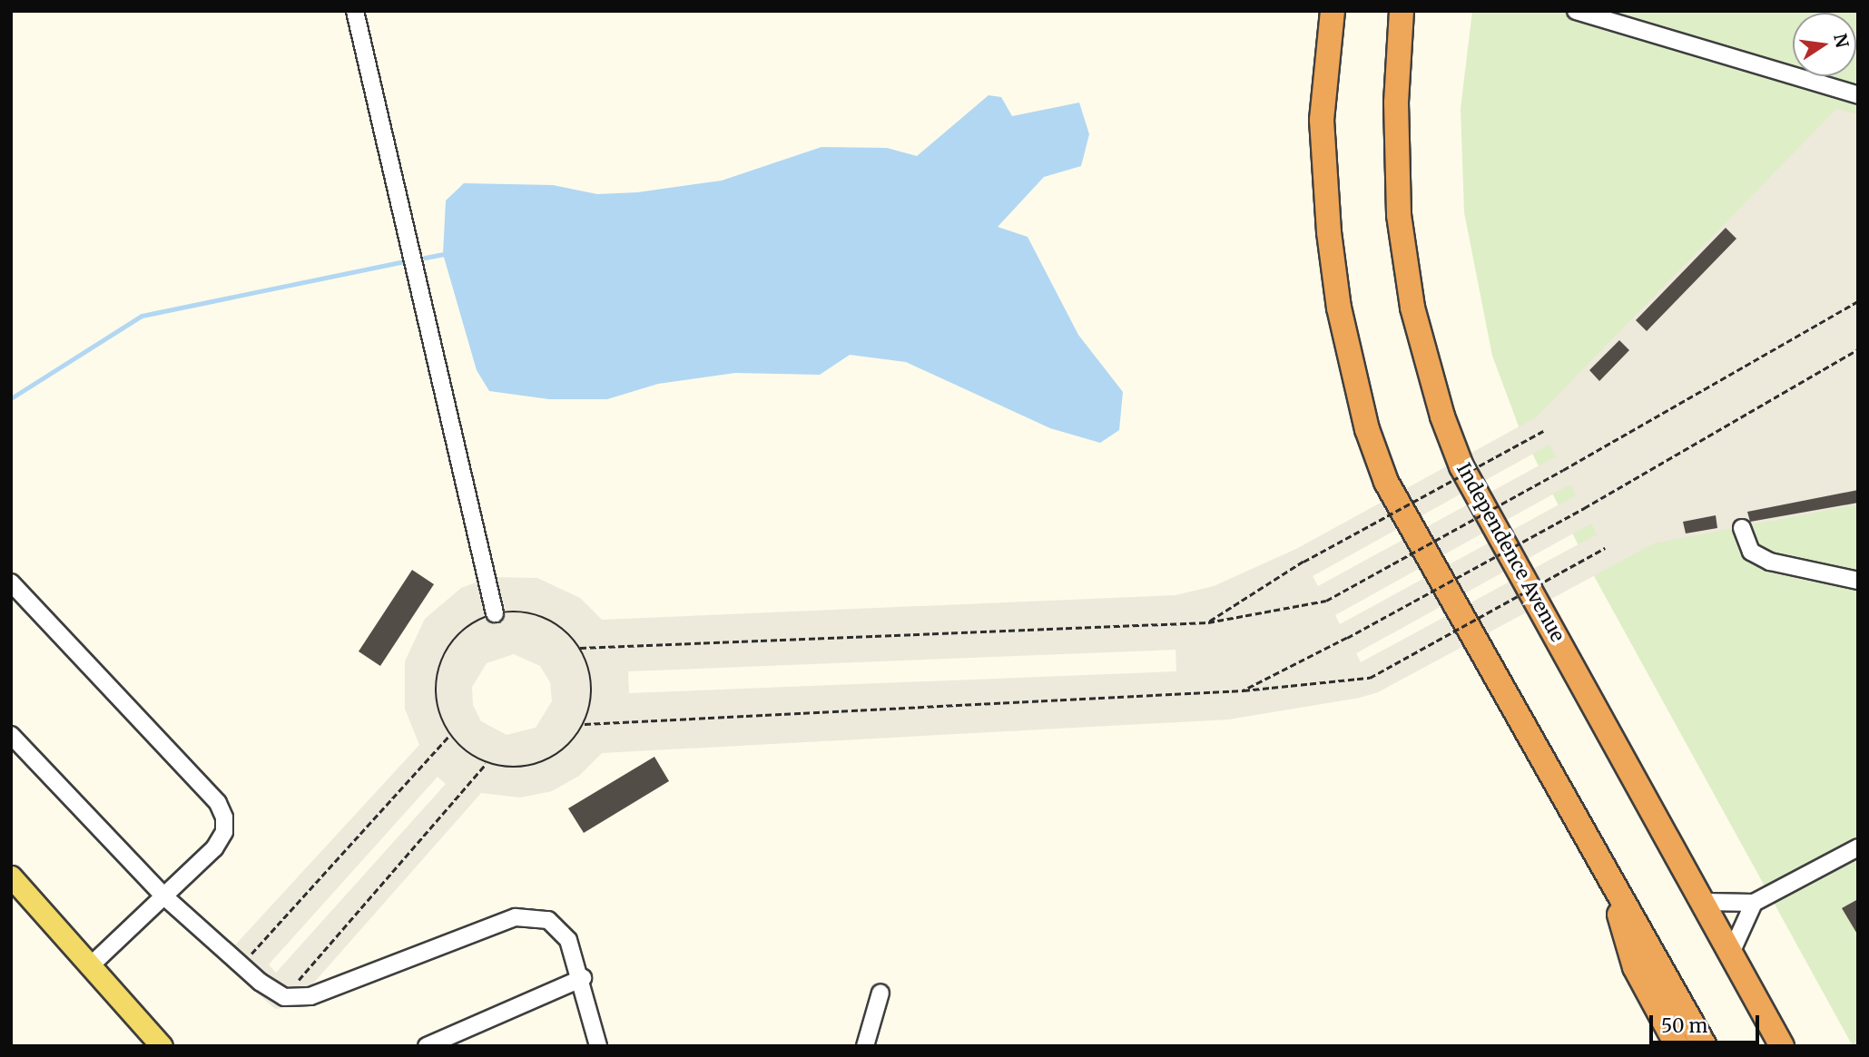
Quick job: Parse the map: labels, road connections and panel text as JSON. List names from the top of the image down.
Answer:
{
  "streets": {
    "highway": ["Independence Avenue"]
  },
  "scale_bar": "50 m",
  "north": "right"
}
